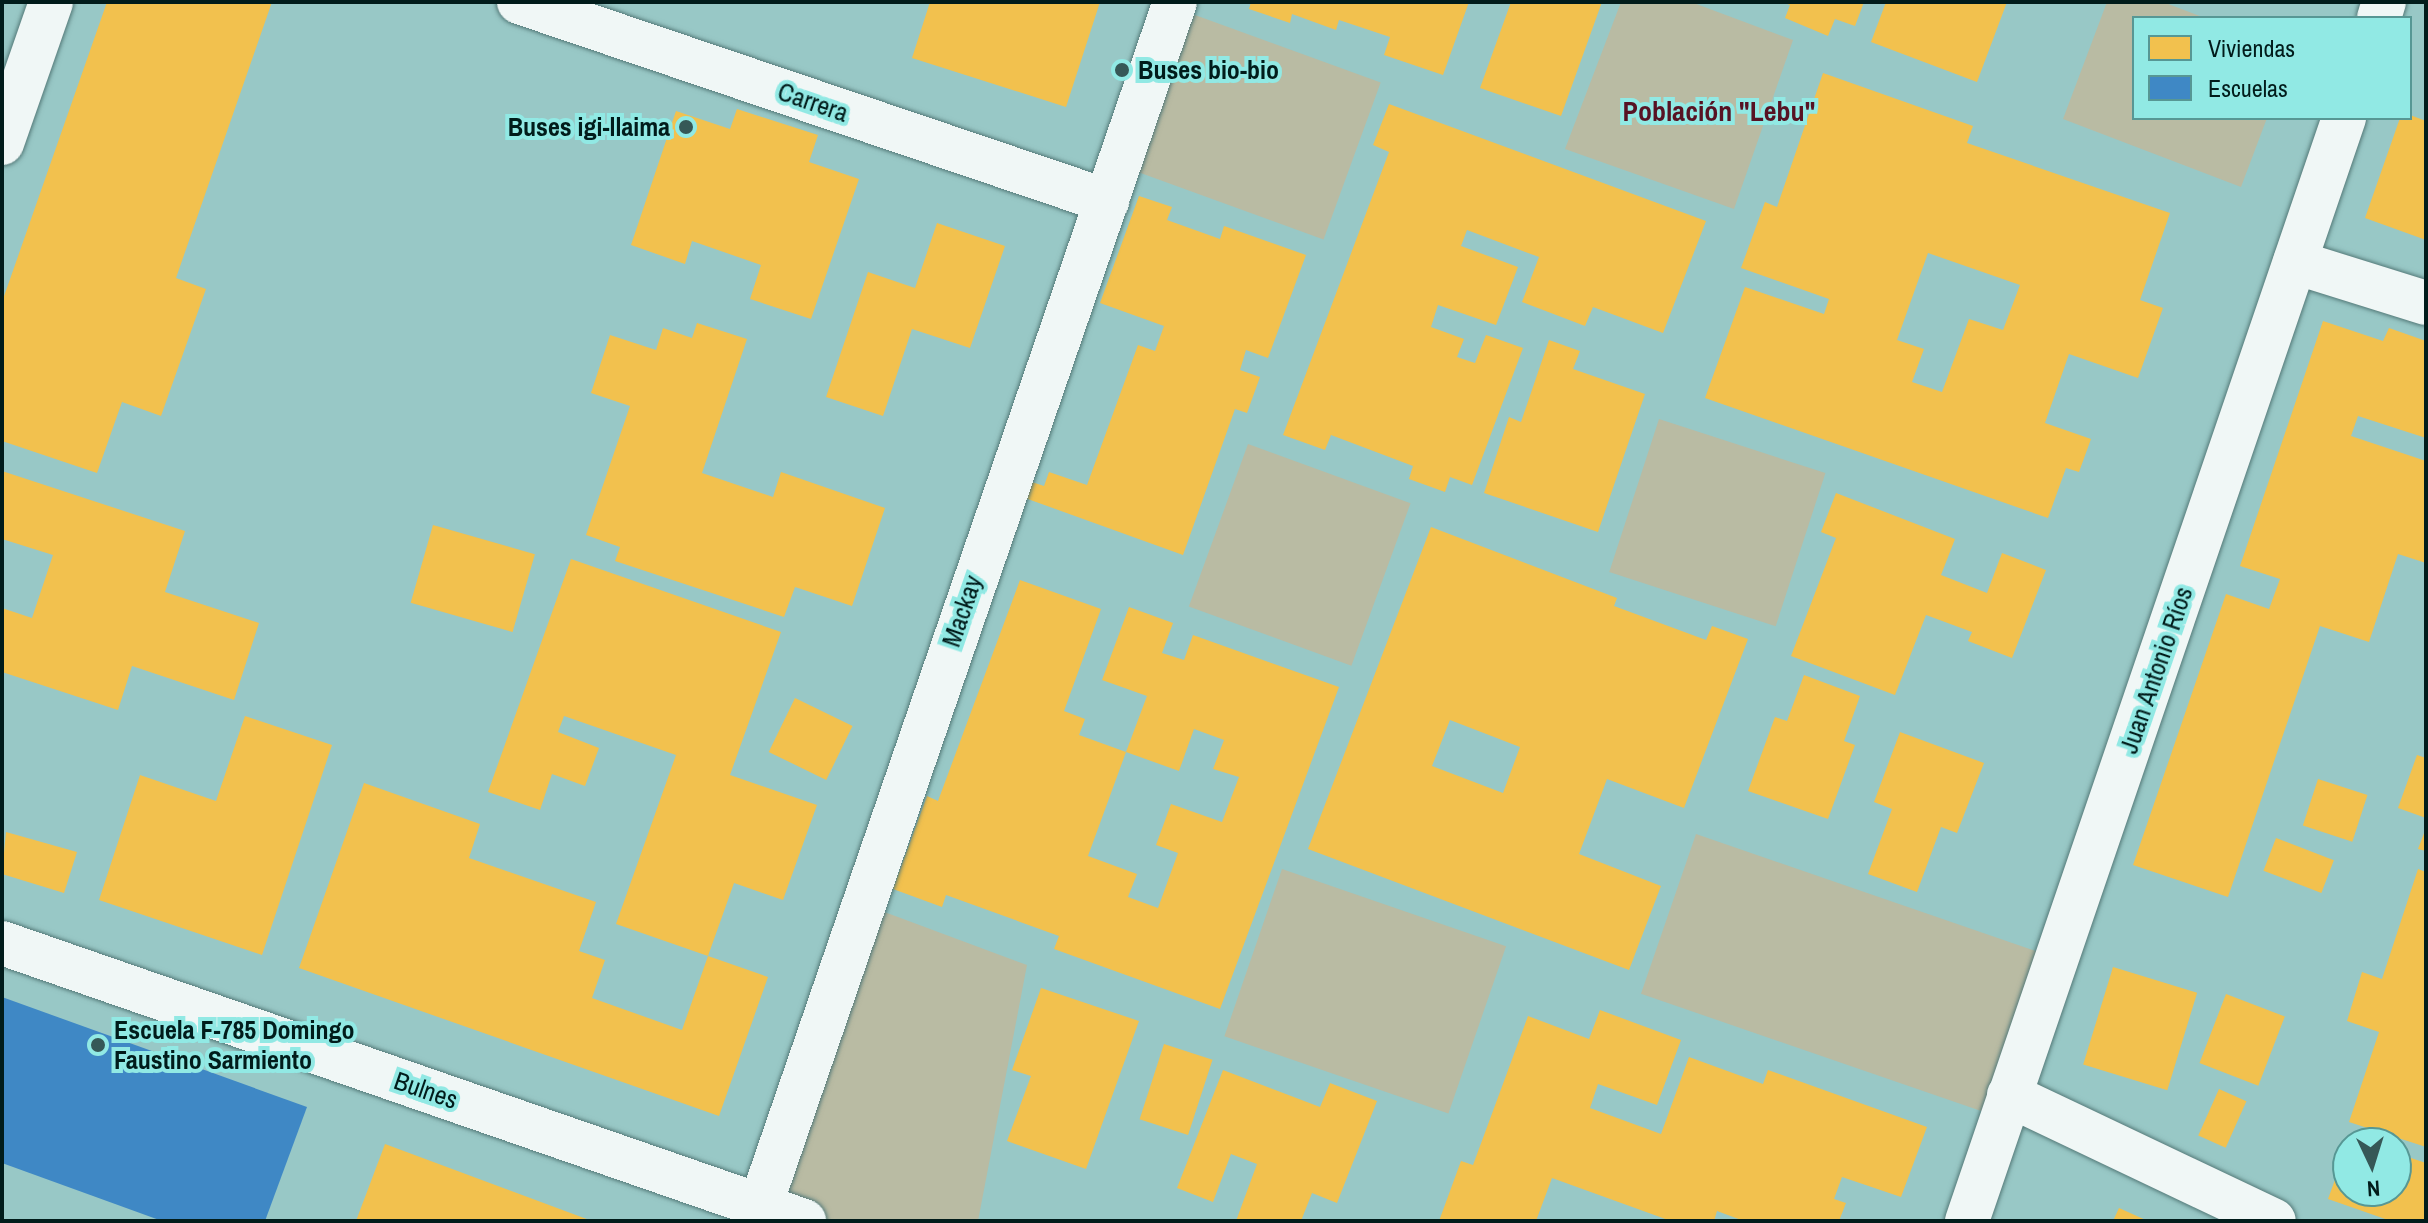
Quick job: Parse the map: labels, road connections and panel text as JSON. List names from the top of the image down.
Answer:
{
  "streets": {
    "street": [
      "Carrera",
      "Mackay",
      "Juan Antonio Ríos",
      "Bulnes"
    ]
  },
  "crossings": [
    ["Carrera", "Mackay"],
    ["Mackay", "Bulnes"]
  ],
  "districts": ["Población \"Lebu\""],
  "places": ["Buses bio-bio", "Buses igi-llaima", "Escuela F-785 Domingo Faustino Sarmiento"],
  "legend": ["Viviendas", "Escuelas"],
  "north": "bottom"
}
